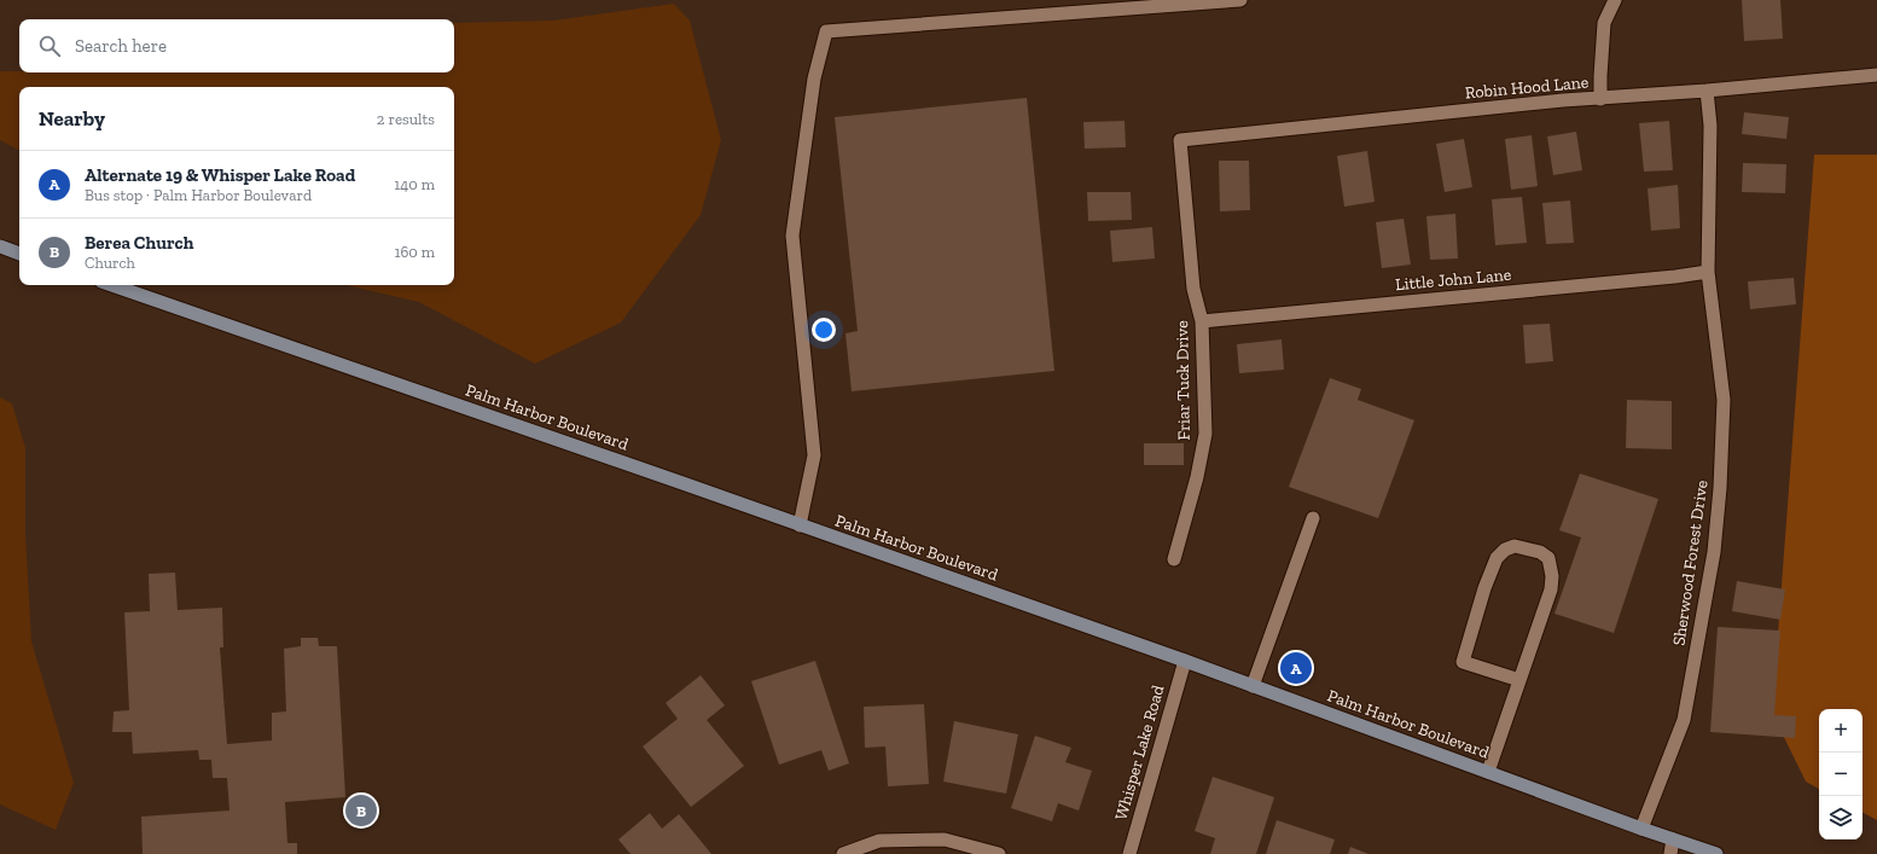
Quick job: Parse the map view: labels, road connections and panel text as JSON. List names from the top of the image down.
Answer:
{
  "streets": {
    "main road": ["Palm Harbor Boulevard"],
    "street": [
      "Robin Hood Lane",
      "Little John Lane",
      "Friar Tuck Drive",
      "Sherwood Forest Drive",
      "Whisper Lake Road"
    ]
  },
  "crossings": [
    ["Robin Hood Lane", "Friar Tuck Drive"],
    ["Robin Hood Lane", "Sherwood Forest Drive"],
    ["Little John Lane", "Friar Tuck Drive"],
    ["Little John Lane", "Sherwood Forest Drive"],
    ["Palm Harbor Boulevard", "Sherwood Forest Drive"],
    ["Palm Harbor Boulevard", "Whisper Lake Road"]
  ],
  "page": {
    "search": "Search here",
    "heading": ["Nearby", "2 results"],
    "list": [
      {
        "mark": "A",
        "name": "Alternate 19 & Whisper Lake Road",
        "note": "Bus stop · Palm Harbor Boulevard",
        "value": "140 m"
      },
      {
        "mark": "B",
        "name": "Berea Church",
        "note": "Church",
        "value": "160 m"
      }
    ],
    "pins": ["A", "B"],
    "map_buttons": ["+", "−"]
  }
}
